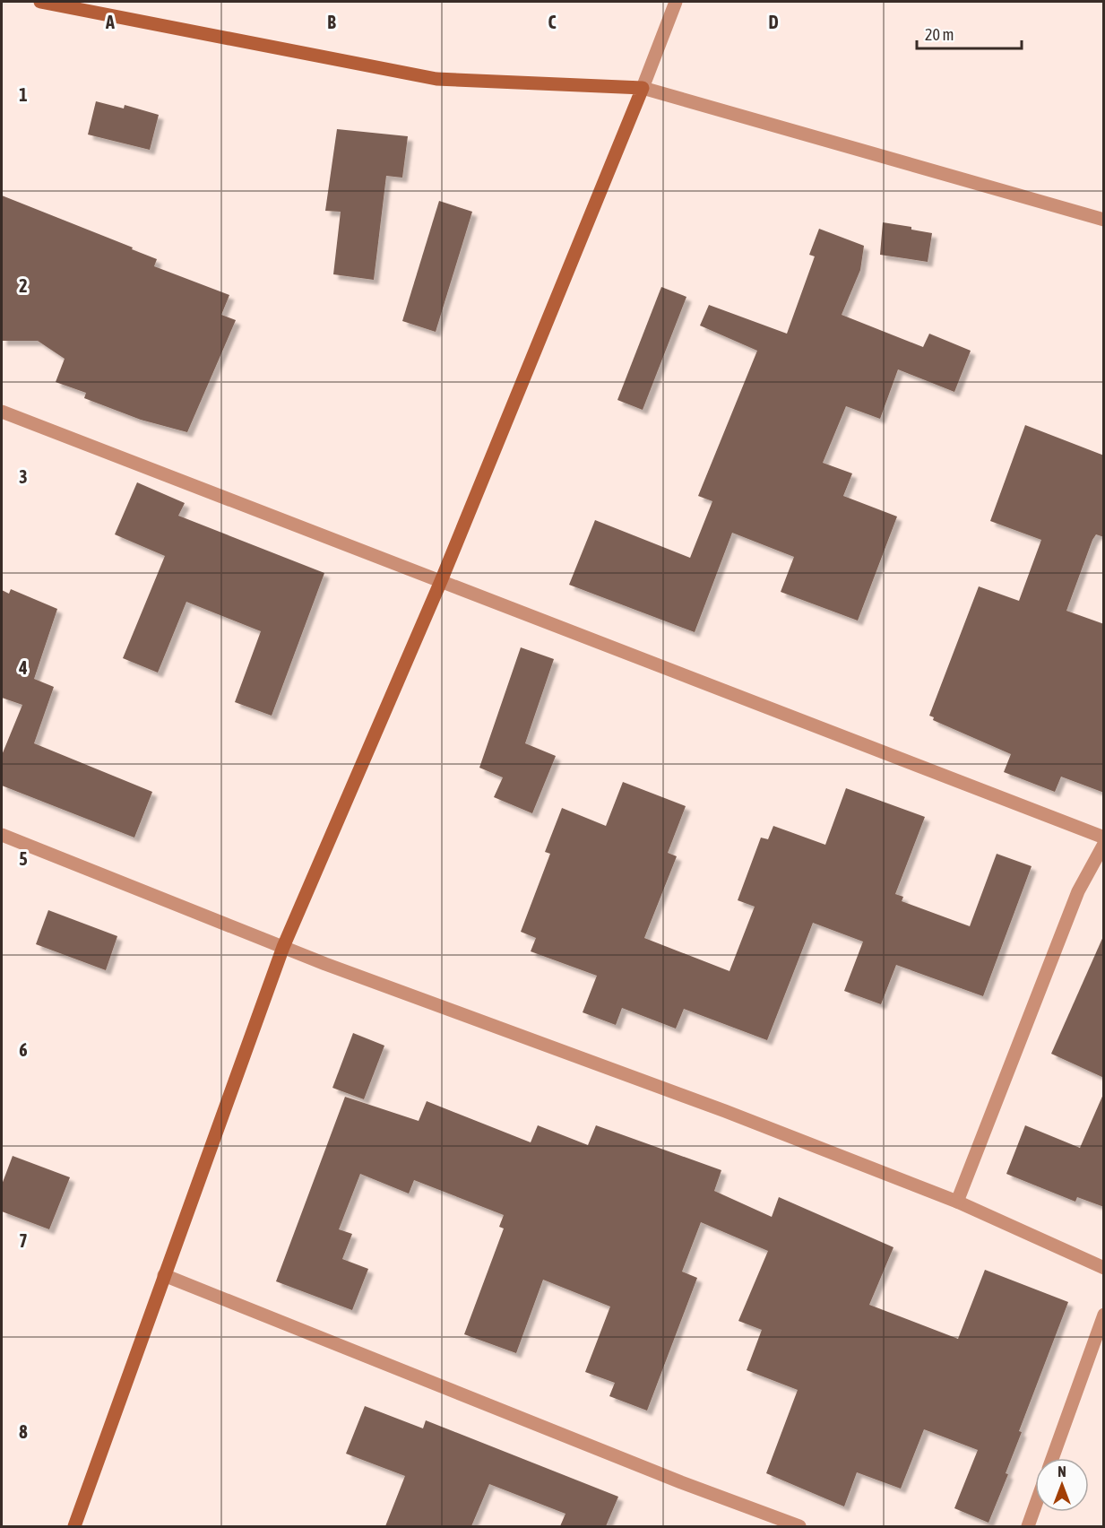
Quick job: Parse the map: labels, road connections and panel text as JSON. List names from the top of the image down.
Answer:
{
  "scale_bar": "20 m",
  "north": "top",
  "grid": {
    "columns": [
      "A",
      "B",
      "C",
      "D"
    ],
    "rows": [
      "1",
      "2",
      "3",
      "4",
      "5",
      "6",
      "7",
      "8"
    ]
  }
}
